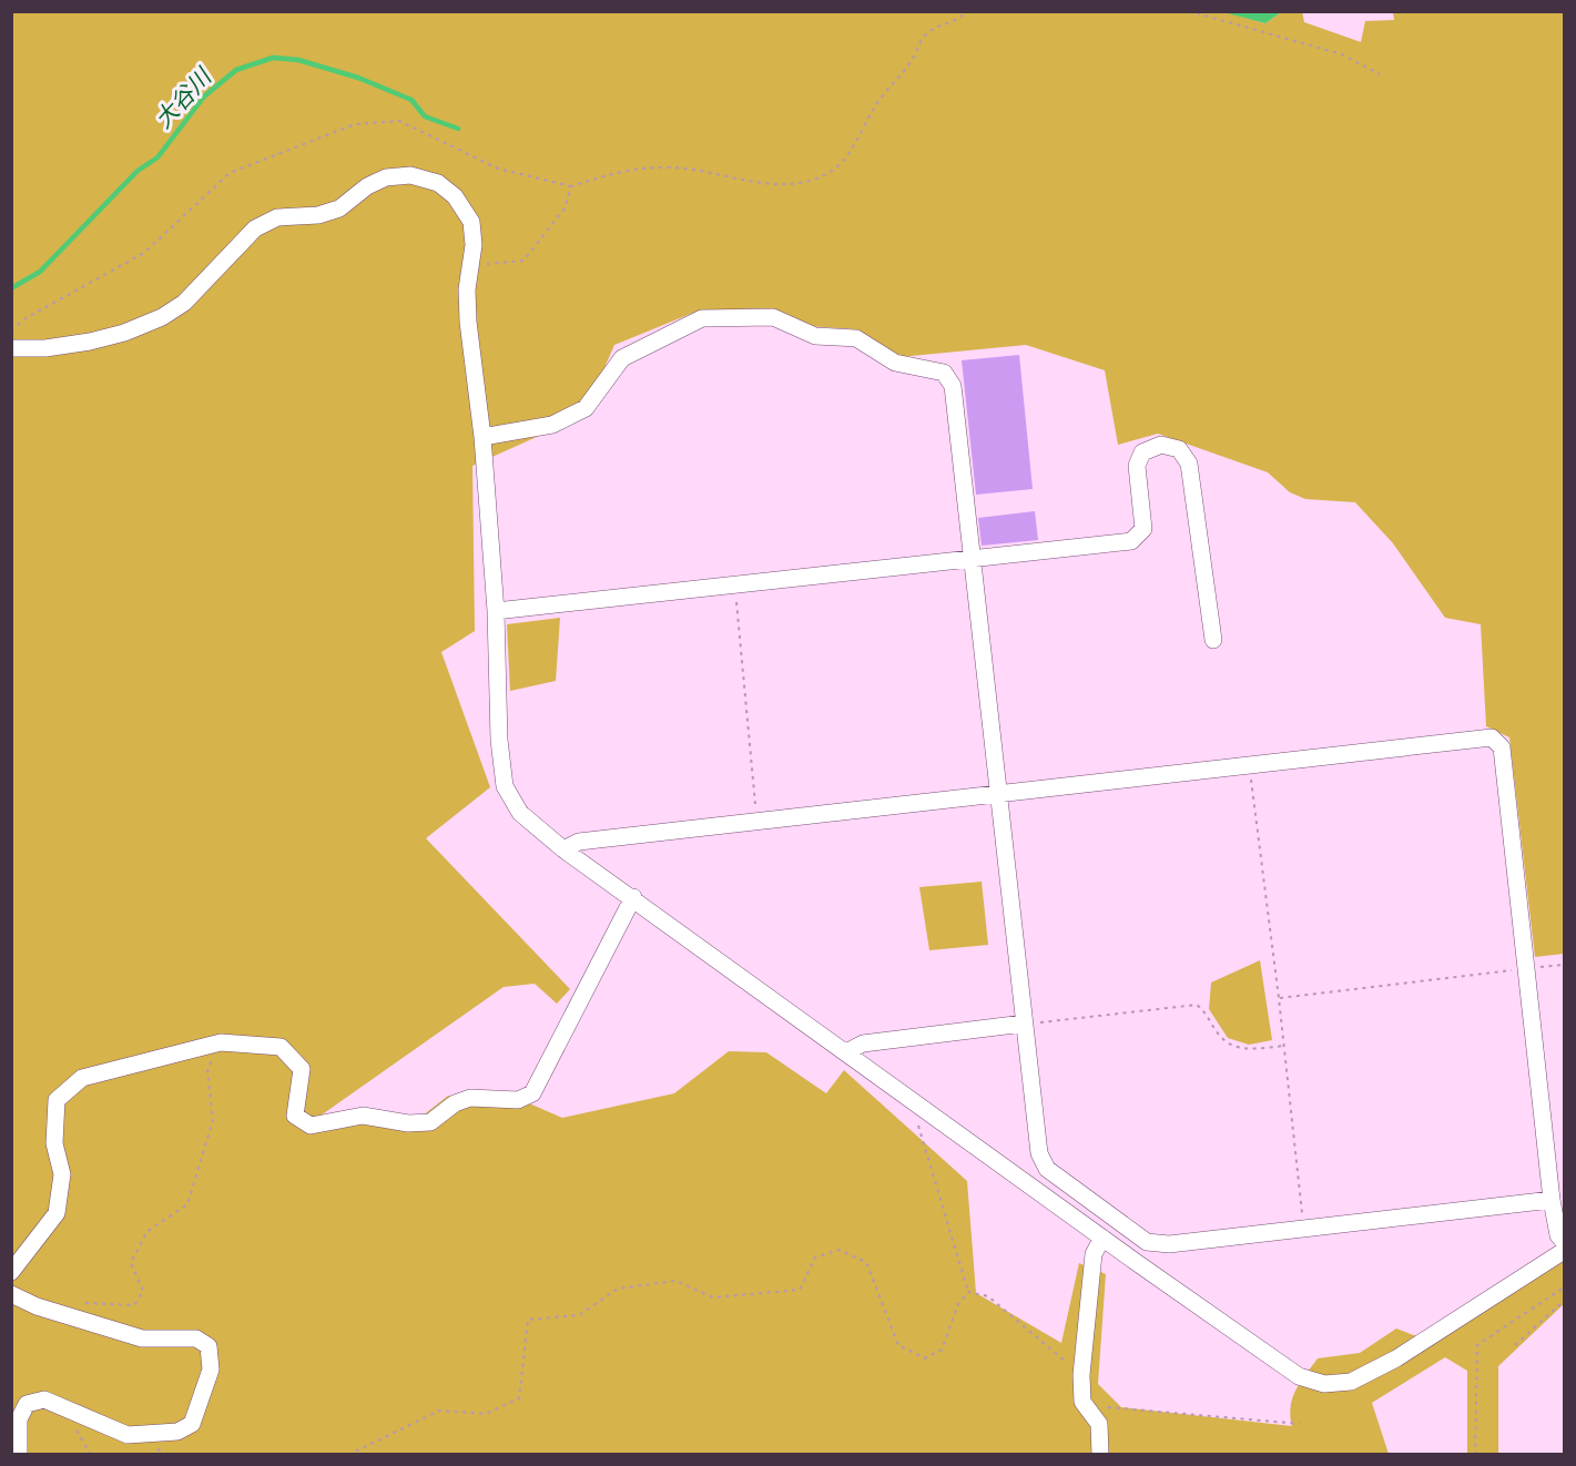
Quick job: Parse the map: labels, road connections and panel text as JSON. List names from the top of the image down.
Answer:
{
  "water": ["大谷川"]
}
